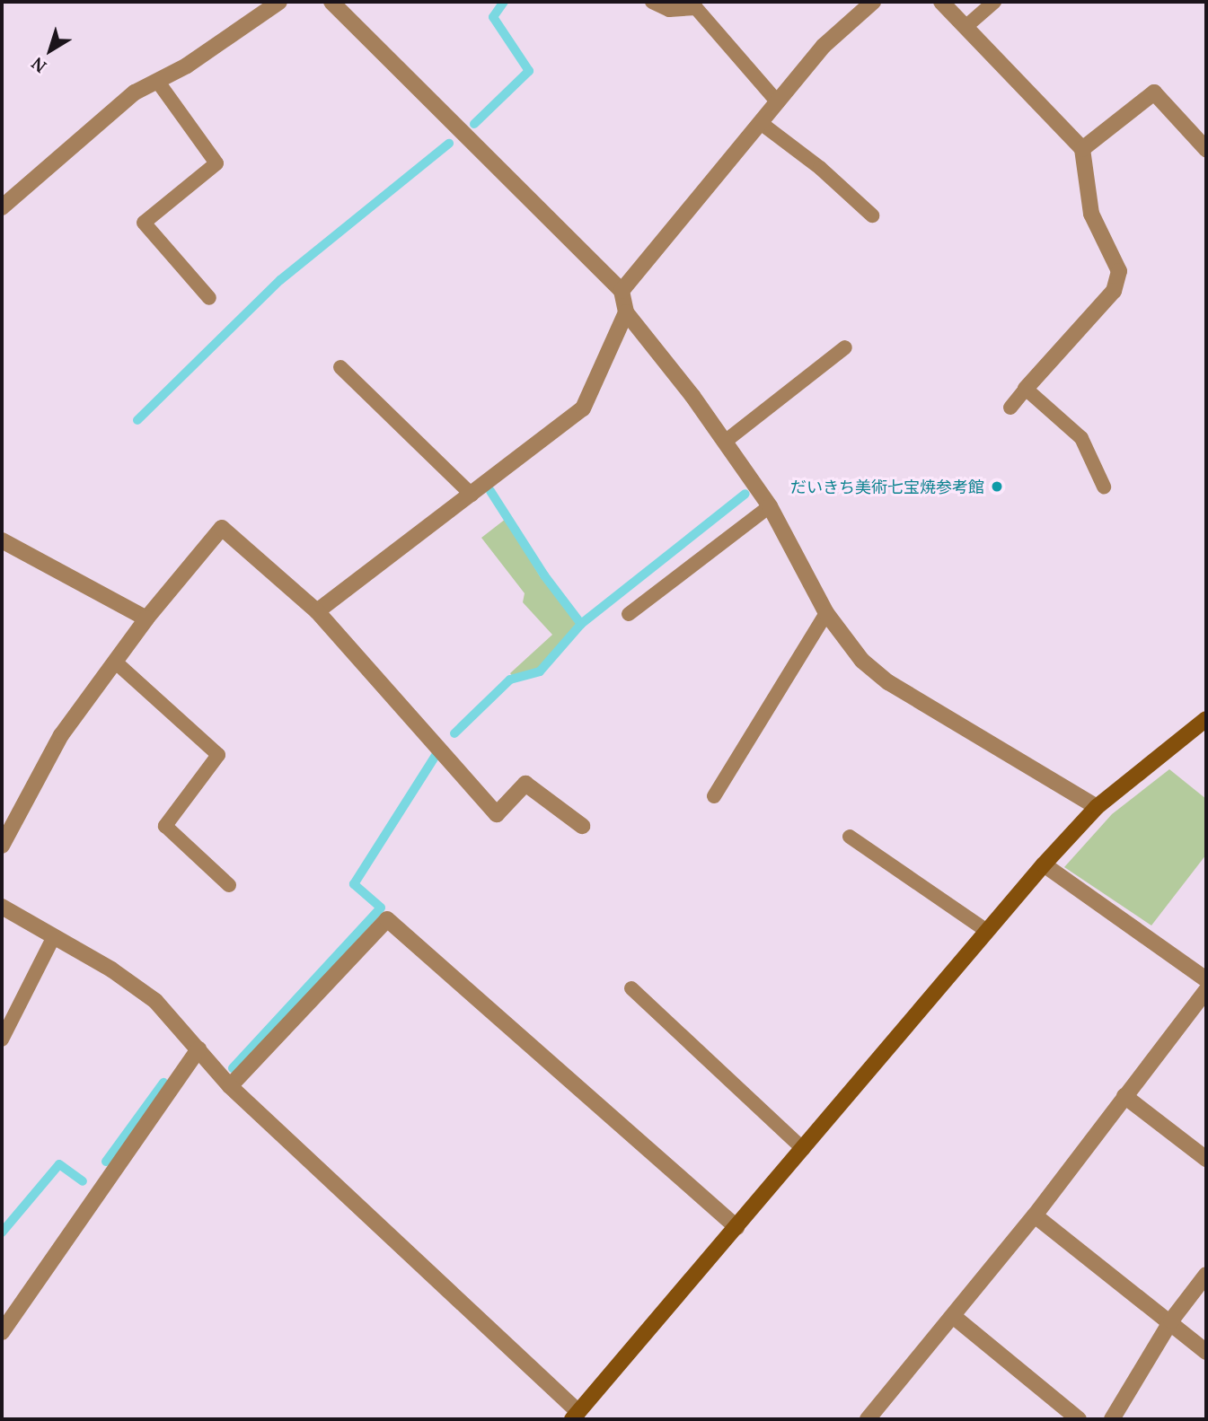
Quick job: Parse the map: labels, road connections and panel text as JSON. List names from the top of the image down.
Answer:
{
  "places": ["だいきち美術七宝焼参考館"],
  "north": "bottom left"
}
